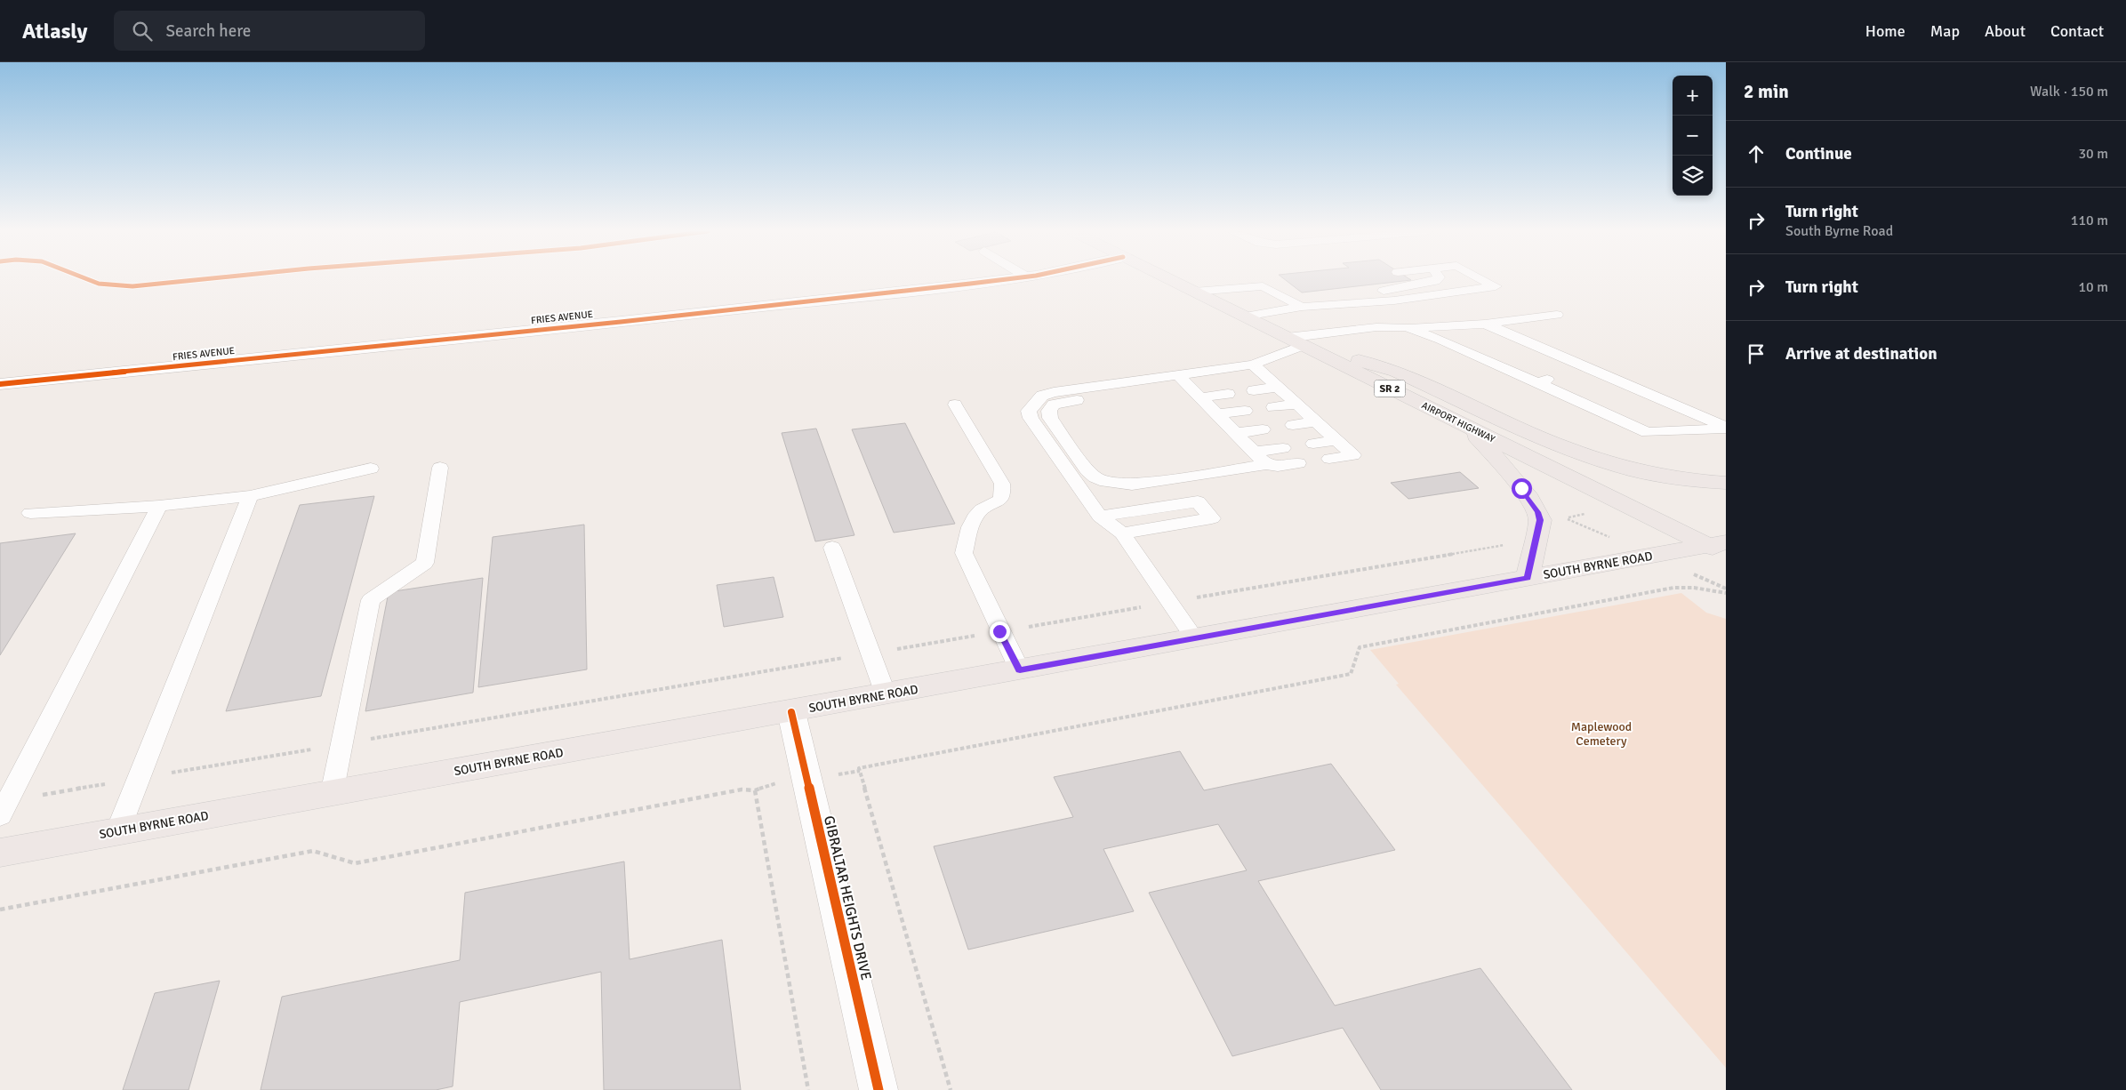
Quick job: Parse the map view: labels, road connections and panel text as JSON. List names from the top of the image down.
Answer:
{
  "streets": {
    "main road": ["SR 2", "AIRPORT HIGHWAY", "SOUTH BYRNE ROAD"],
    "street": ["FRIES AVENUE", "GIBRALTAR HEIGHTS DRIVE"]
  },
  "crossings": [
    ["AIRPORT HIGHWAY", "SOUTH BYRNE ROAD"],
    ["SOUTH BYRNE ROAD", "GIBRALTAR HEIGHTS DRIVE"]
  ],
  "parks": ["Maplewood Cemetery"],
  "page": {
    "header": "Atlasly",
    "search": "Search here",
    "nav": [
      "Home",
      "Map",
      "About",
      "Contact"
    ],
    "heading": ["2 min", "Walk · 150 m"],
    "map_buttons": ["+", "−"],
    "list": [
      ["Continue", "30 m"],
      ["Turn right", "South Byrne Road", "110 m"],
      ["Turn right", "10 m"],
      "Arrive at destination"
    ]
  }
}
